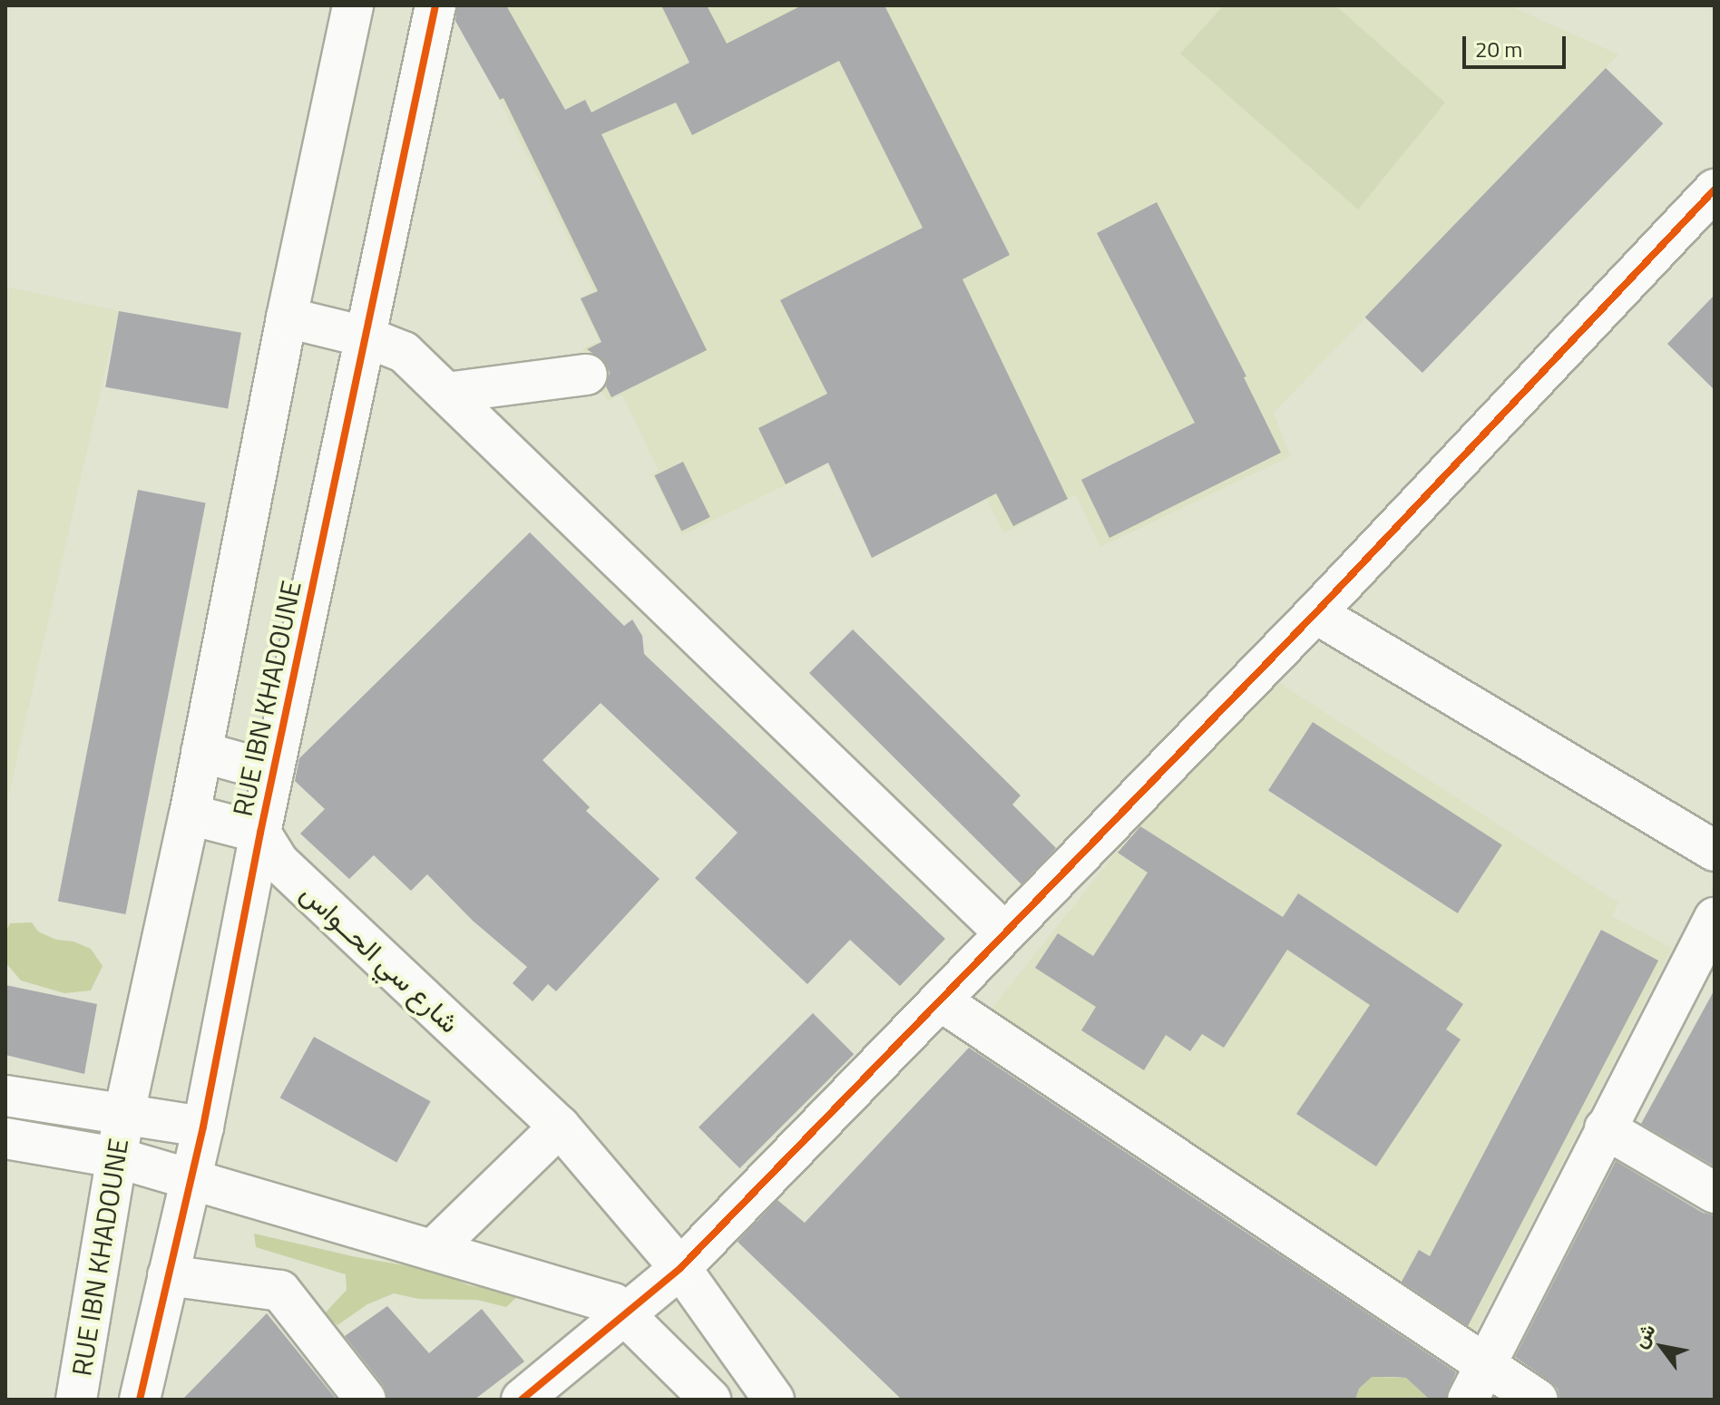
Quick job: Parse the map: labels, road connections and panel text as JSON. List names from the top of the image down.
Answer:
{
  "streets": {
    "street": ["RUE IBN KHADOUNE", "شارع سي الحــواس"]
  },
  "crossings": [
    ["RUE IBN KHADOUNE", "شارع سي الحــواس"]
  ],
  "scale_bar": "20 m",
  "north": "top left"
}
